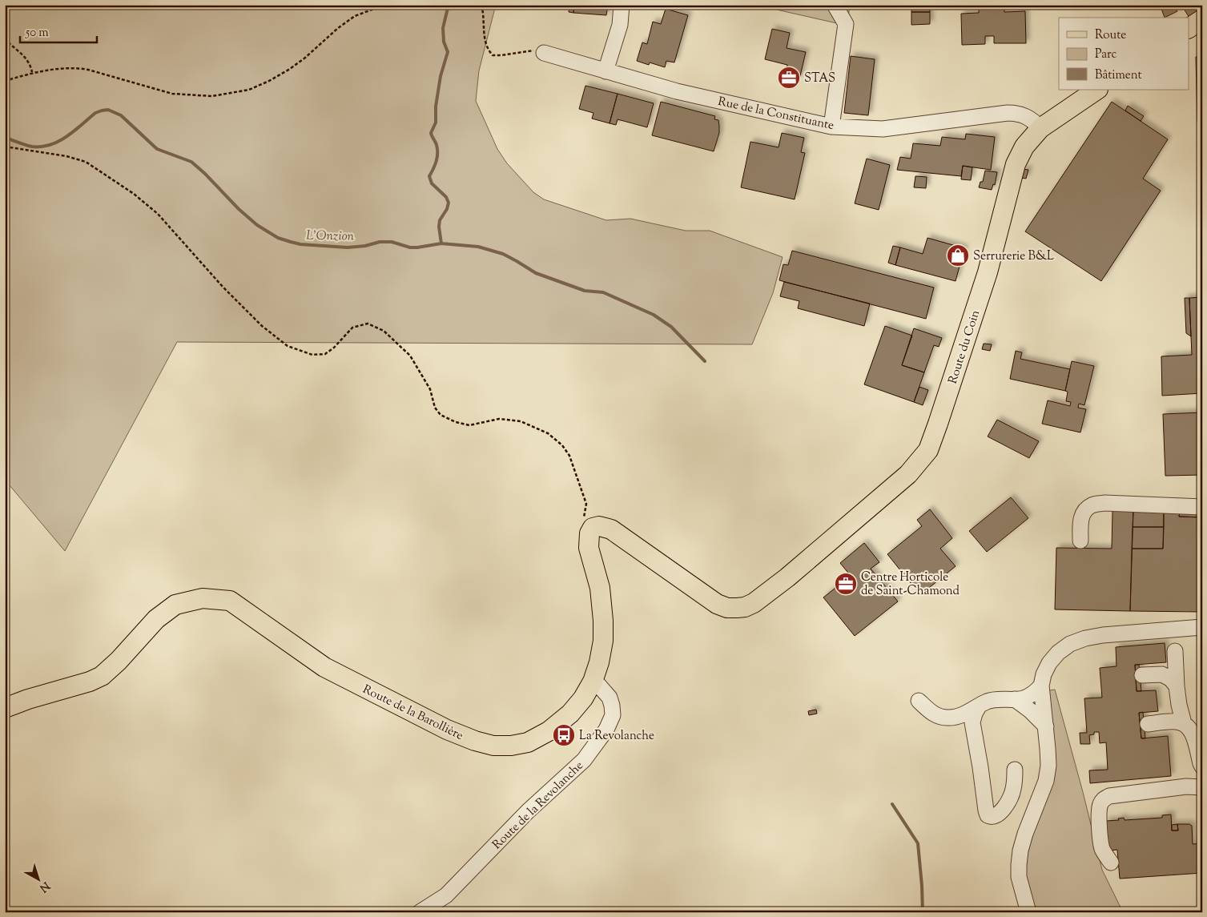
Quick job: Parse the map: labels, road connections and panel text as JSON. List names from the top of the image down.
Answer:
{
  "streets": {
    "main road": ["Route du Coin", "Route de la Barollière"],
    "street": ["Rue de la Constituante", "Route de la Revolanche"]
  },
  "crossings": [
    ["Rue de la Constituante", "Route du Coin"],
    ["Route du Coin", "Route de la Barollière"],
    ["Route de la Barollière", "Route de la Revolanche"]
  ],
  "water": ["L'Onzion"],
  "places": {
    "office": ["STAS", "Centre Horticole de Saint-Chamond"],
    "shop": ["Serrurerie B&L"],
    "bus stop": ["La Revolanche"]
  },
  "legend": ["Route", "Parc", "Bâtiment"],
  "scale_bar": "50 m",
  "north": "bottom right"
}
